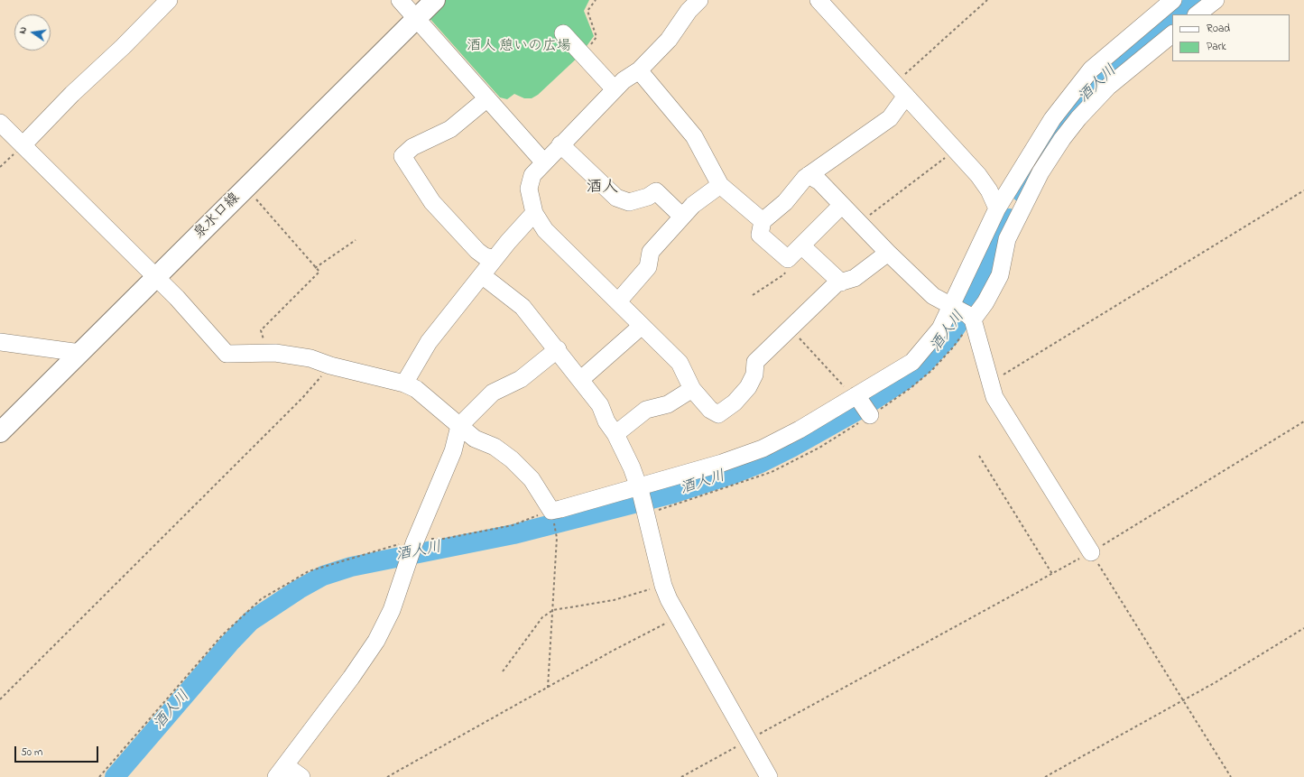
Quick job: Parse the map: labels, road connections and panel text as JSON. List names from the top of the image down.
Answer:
{
  "streets": {
    "main road": ["泉水口線"]
  },
  "districts": ["酒人"],
  "water": ["酒人川"],
  "parks": ["酒人 憩いの広場"],
  "legend": ["Road", "Park"],
  "scale_bar": "50 m",
  "north": "left"
}
